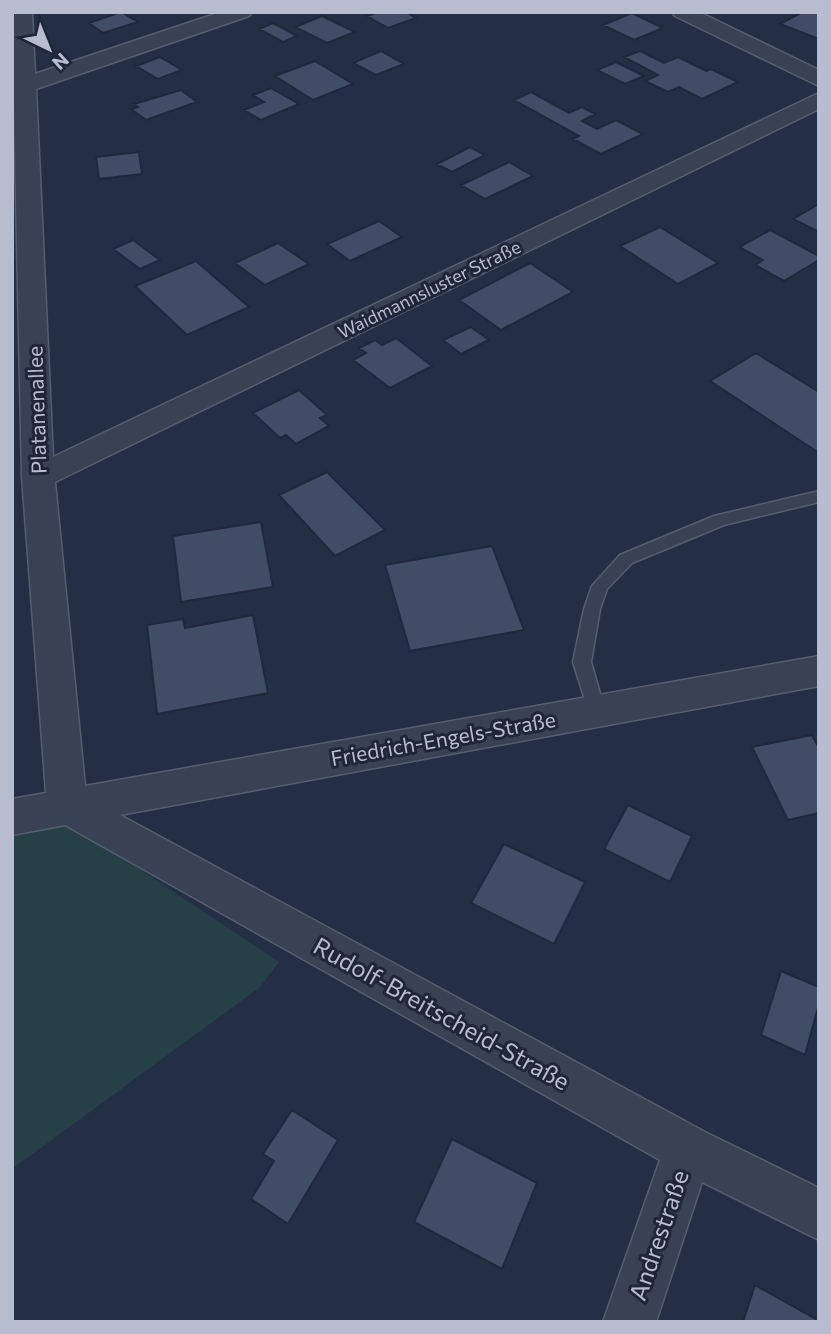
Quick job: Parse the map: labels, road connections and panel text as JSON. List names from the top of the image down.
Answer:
{
  "streets": {
    "street": [
      "Waidmannsluster Straße",
      "Platanenallee",
      "Friedrich-Engels-Straße",
      "Rudolf-Breitscheid-Straße",
      "Andrestraße"
    ]
  },
  "crossings": [
    ["Waidmannsluster Straße", "Platanenallee"],
    ["Platanenallee", "Friedrich-Engels-Straße"],
    ["Platanenallee", "Rudolf-Breitscheid-Straße"],
    ["Friedrich-Engels-Straße", "Rudolf-Breitscheid-Straße"],
    ["Rudolf-Breitscheid-Straße", "Andrestraße"]
  ],
  "north": "bottom right"
}
